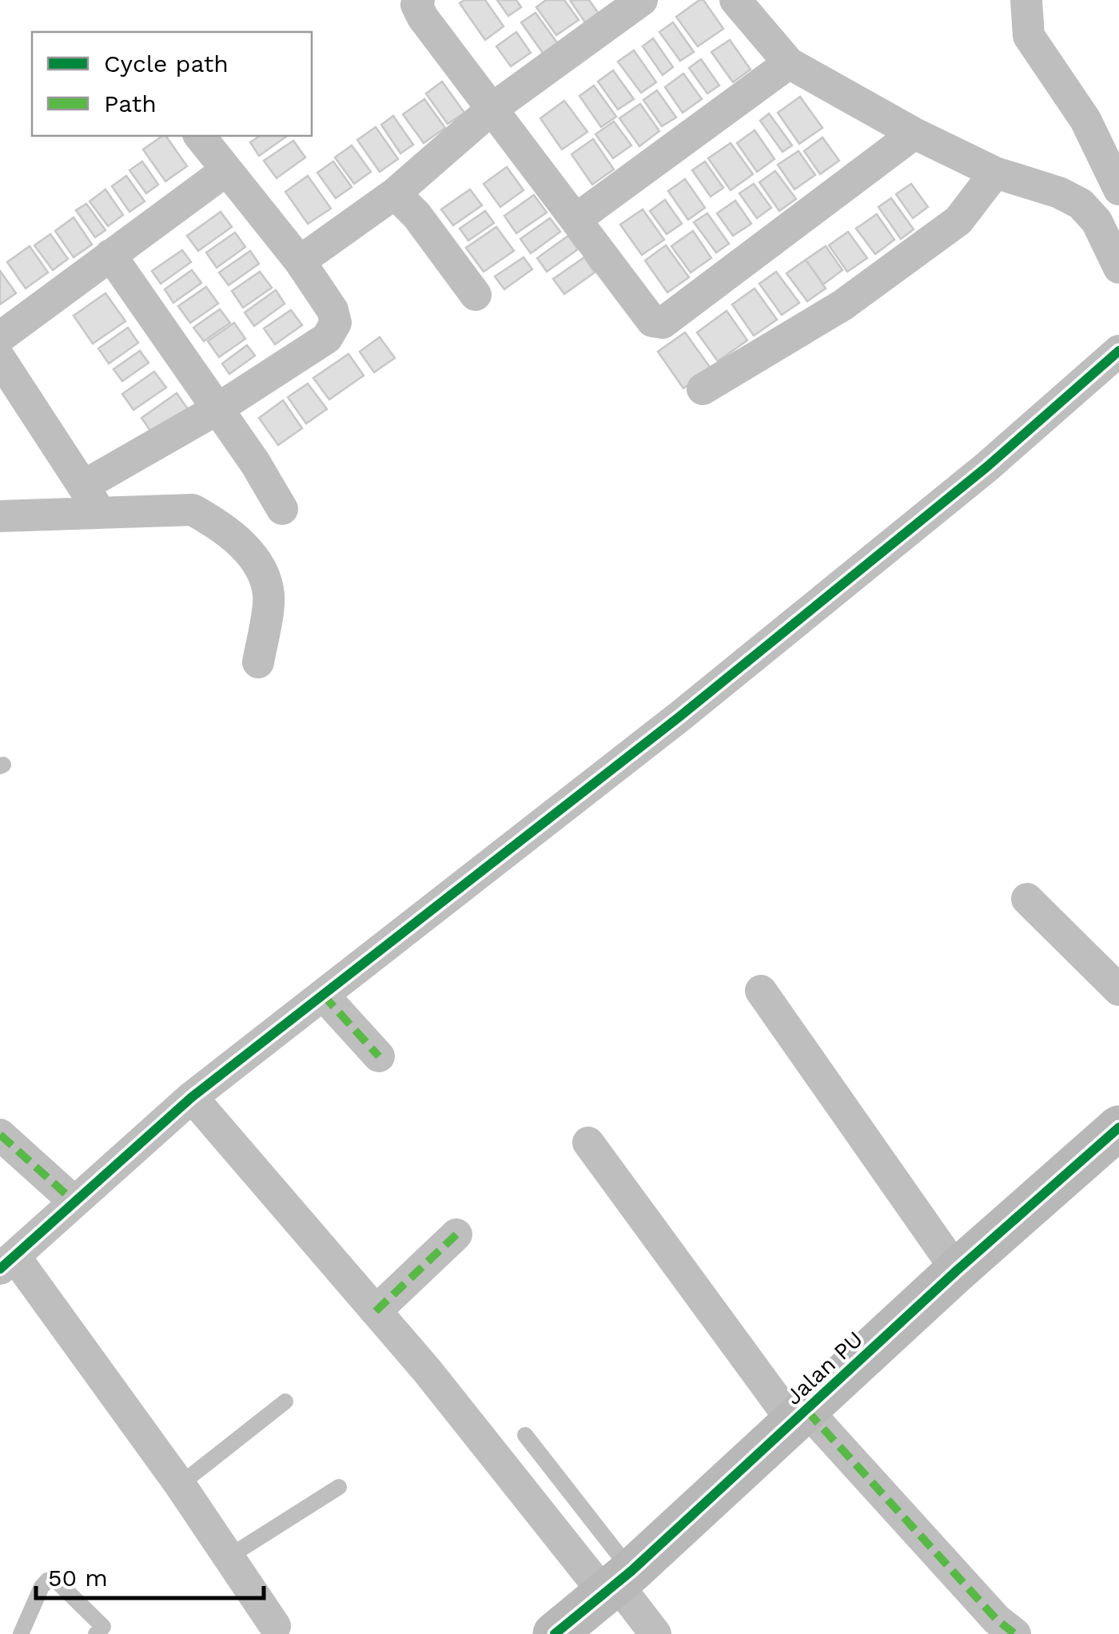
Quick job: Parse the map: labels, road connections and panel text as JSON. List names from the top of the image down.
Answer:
{
  "streets": {
    "street": ["Jalan PU"]
  },
  "legend": ["Cycle path", "Path"],
  "scale_bar": "50 m"
}
